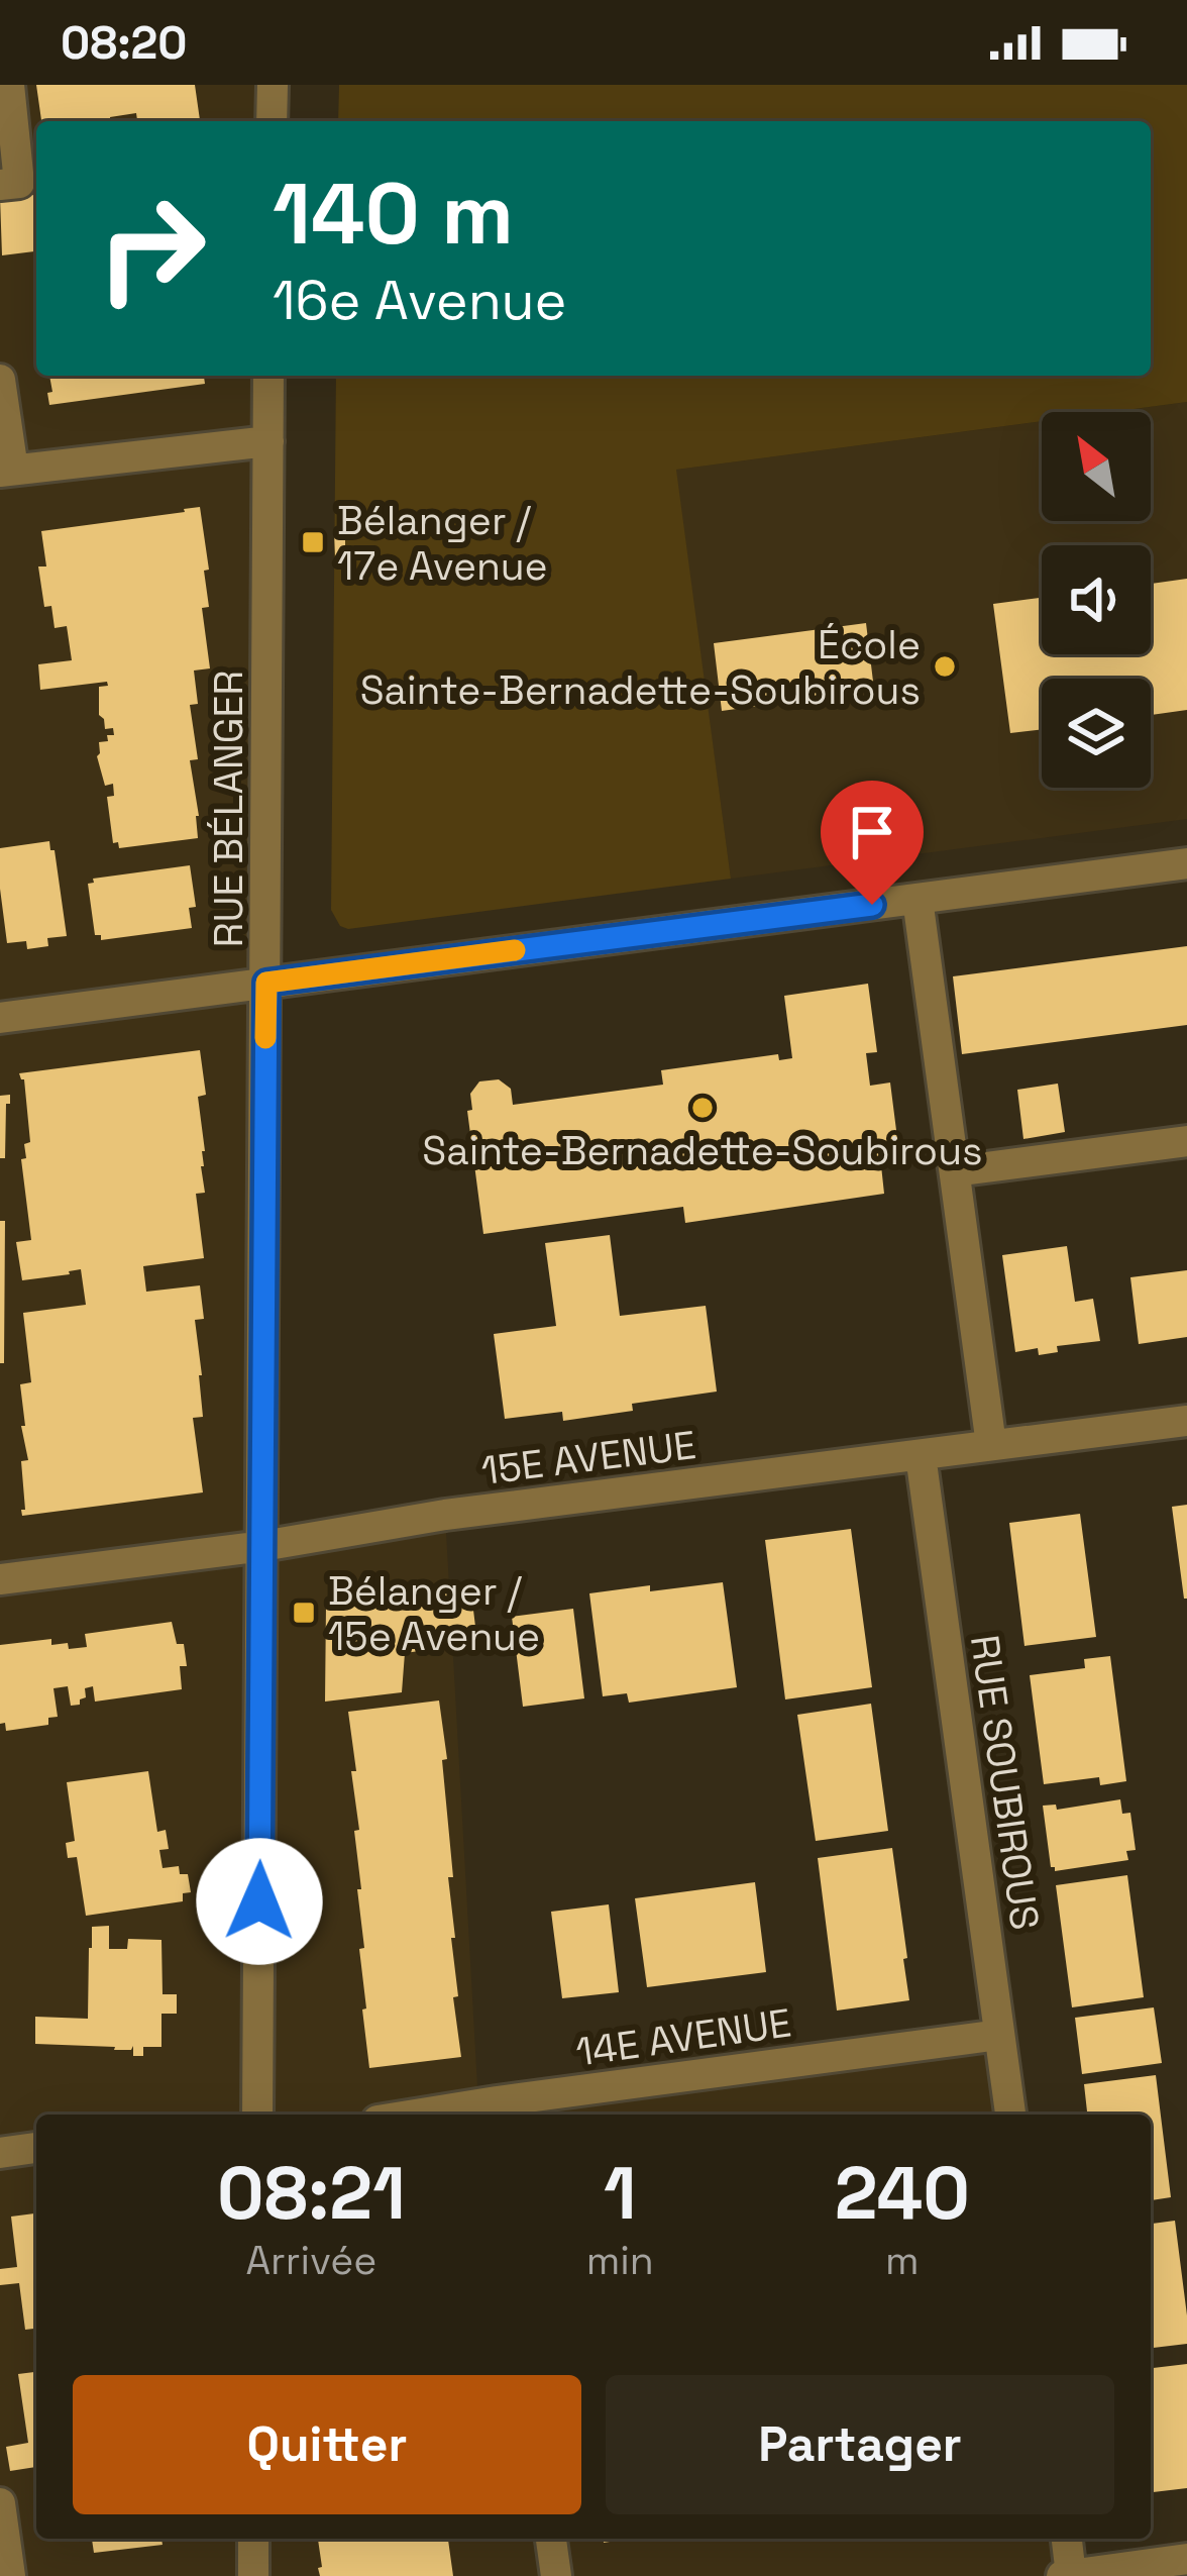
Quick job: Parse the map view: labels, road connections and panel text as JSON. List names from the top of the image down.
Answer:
{
  "streets": {
    "street": [
      "RUE BÉLANGER",
      "15E AVENUE",
      "RUE SOUBIROUS",
      "14E AVENUE"
    ]
  },
  "crossings": [
    ["RUE BÉLANGER", "15E AVENUE"],
    ["15E AVENUE", "RUE SOUBIROUS"],
    ["RUE SOUBIROUS", "14E AVENUE"]
  ],
  "places": {
    "transit": ["Bélanger / 17e Avenue", "Bélanger / 15e Avenue"],
    "other": ["École Sainte-Bernadette-Soubirous", "Sainte-Bernadette-Soubirous"]
  },
  "north": "top left",
  "page": {
    "status": "08:20",
    "turn": ["140 m", "16e Avenue"],
    "eta": [
      "08:21",
      "Arrivée",
      "1",
      "min",
      "240",
      "m"
    ],
    "buttons": ["Quitter", "Partager"]
  }
}
